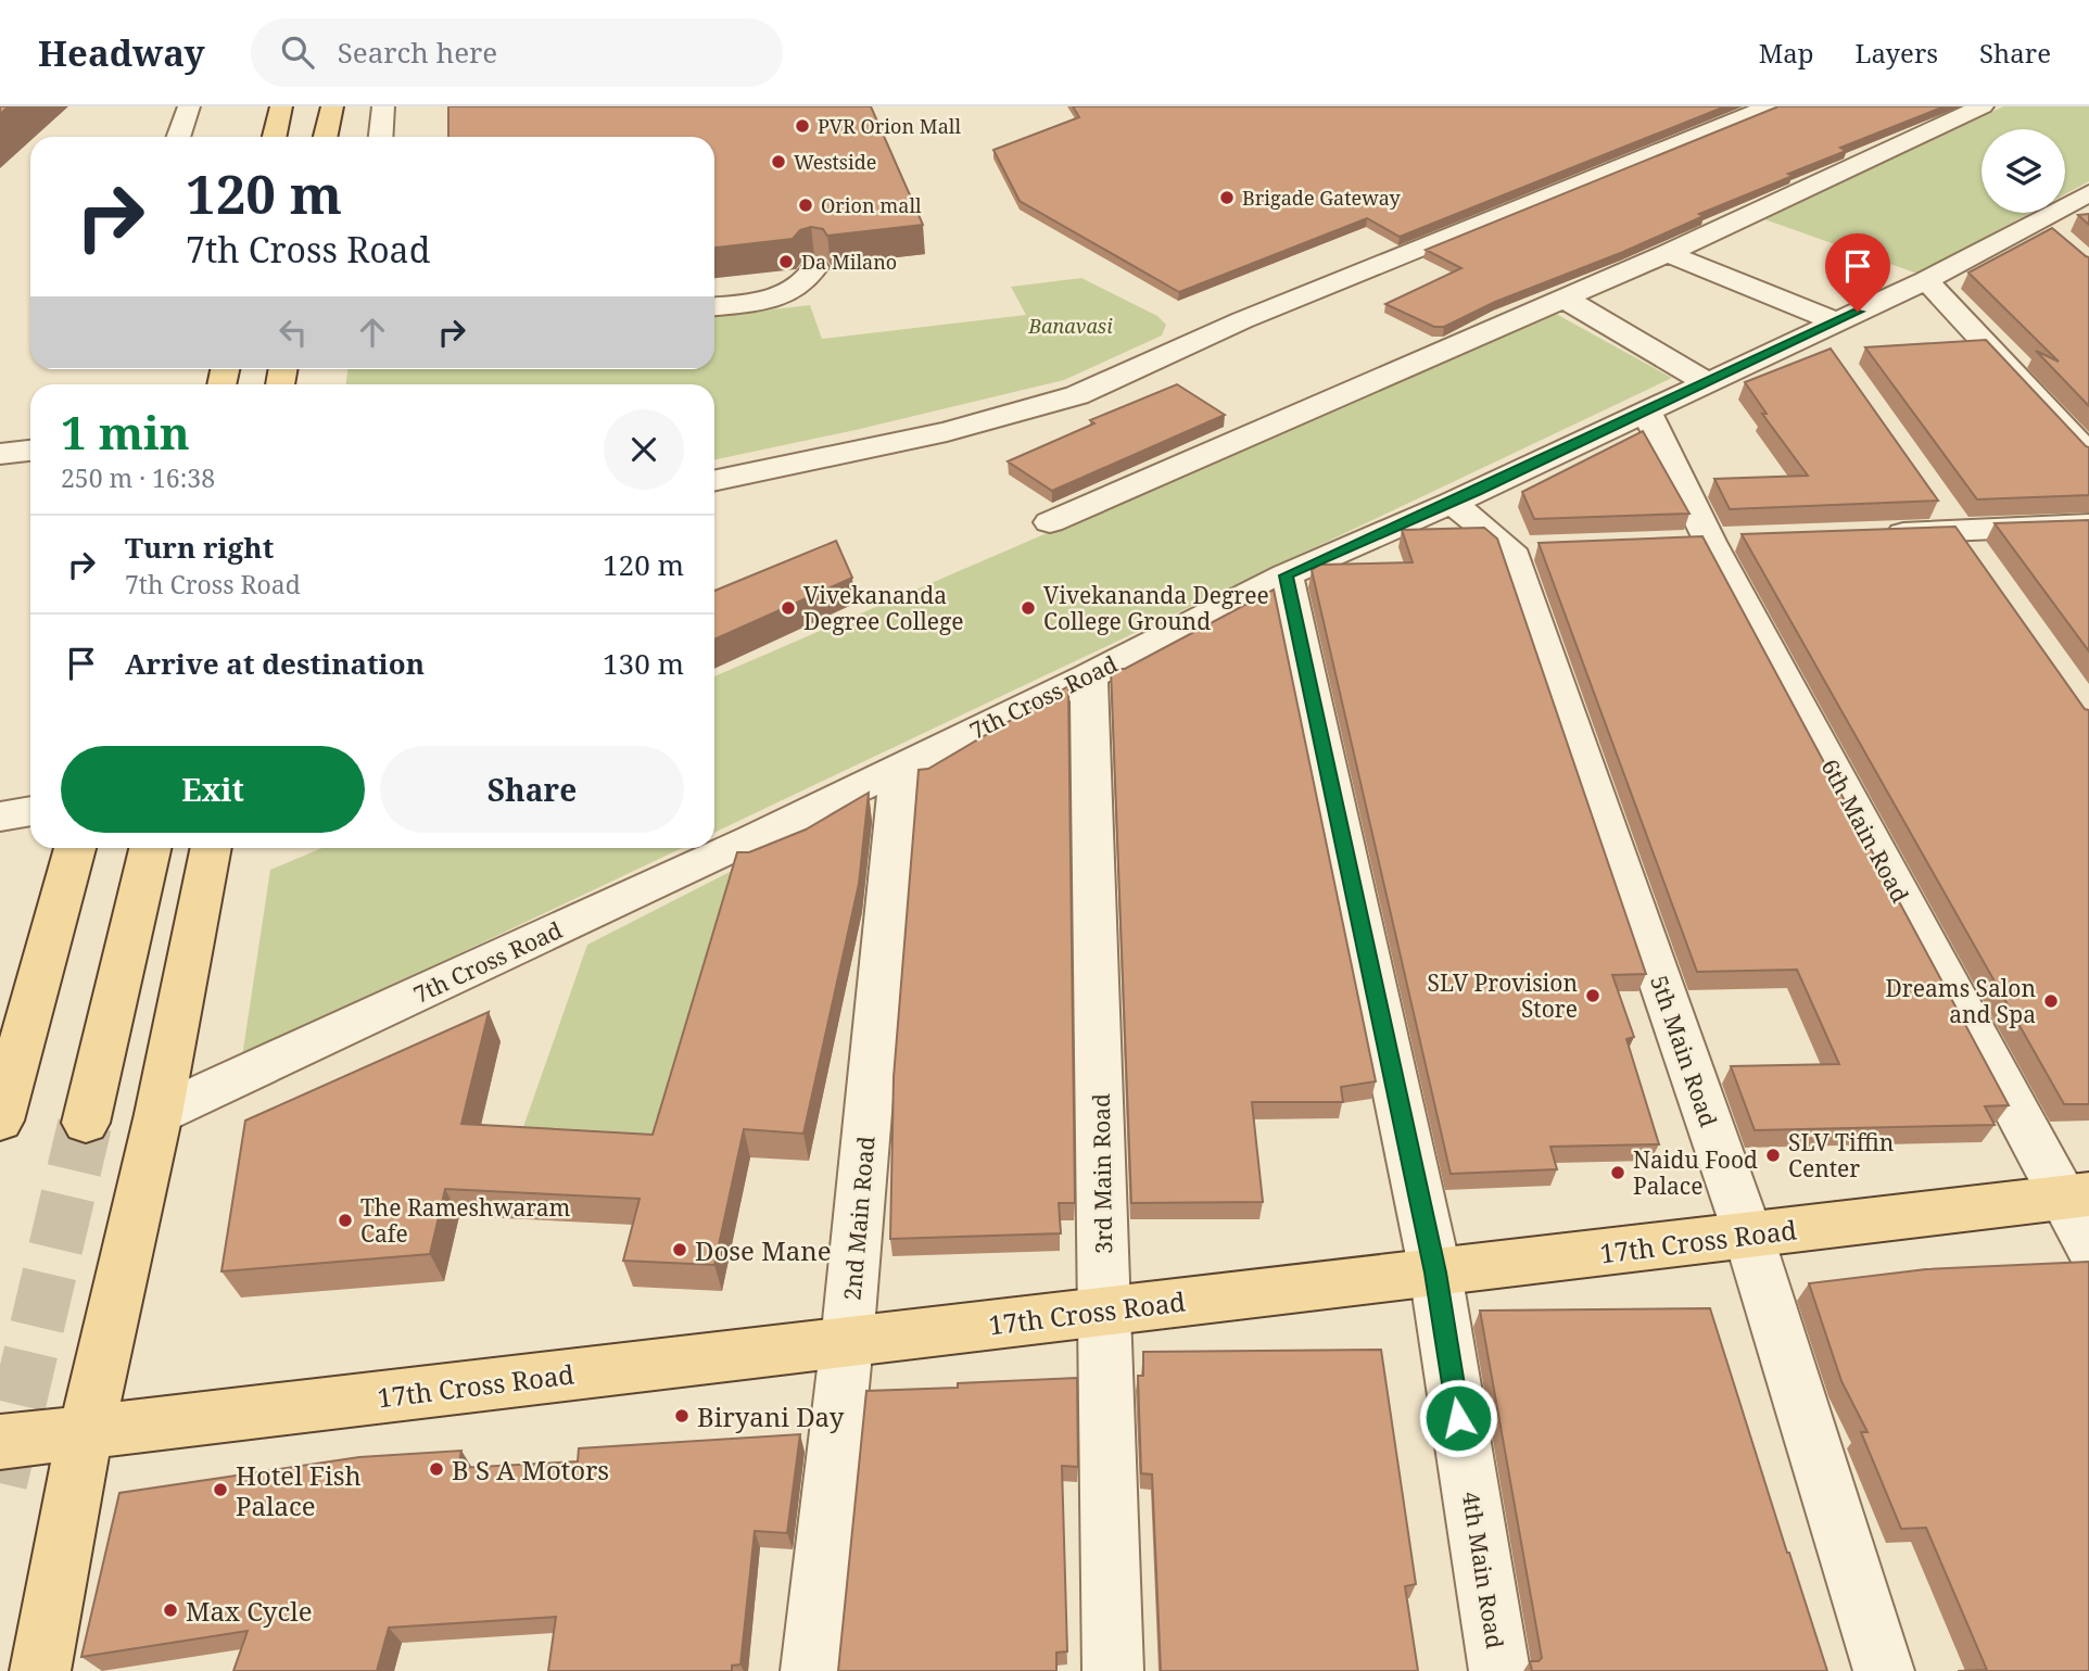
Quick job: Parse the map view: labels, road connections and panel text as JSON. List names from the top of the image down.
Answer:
{
  "streets": {
    "main road": ["17th Cross Road"],
    "street": [
      "7th Cross Road",
      "6th Main Road",
      "5th Main Road",
      "3rd Main Road",
      "2nd Main Road",
      "4th Main Road"
    ]
  },
  "crossings": [
    ["7th Cross Road", "6th Main Road"],
    ["7th Cross Road", "5th Main Road"],
    ["7th Cross Road", "3rd Main Road"],
    ["7th Cross Road", "2nd Main Road"],
    ["7th Cross Road", "4th Main Road"],
    ["6th Main Road", "17th Cross Road"],
    ["5th Main Road", "17th Cross Road"],
    ["3rd Main Road", "17th Cross Road"],
    ["2nd Main Road", "17th Cross Road"],
    ["17th Cross Road", "4th Main Road"]
  ],
  "parks": ["Banavasi"],
  "places": [
    "PVR Orion Mall",
    "Westside",
    "Brigade Gateway",
    "Orion mall",
    "Da Milano",
    "Vivekananda Degree College",
    "Vivekananda Degree College Ground",
    "SLV Provision Store",
    "Dreams Salon and Spa",
    "SLV Tiffin Center",
    "Naidu Food Palace",
    "The Rameshwaram Cafe",
    "Dose Mane",
    "Biryani Day",
    "B S A Motors",
    "Hotel Fish Palace",
    "Max Cycle"
  ],
  "page": {
    "header": "Headway",
    "search": "Search here",
    "nav": ["Map", "Layers", "Share"],
    "turn": ["120 m", "7th Cross Road"],
    "heading": ["1 min", "250 m · 16:38"],
    "list": [
      {
        "name": "Turn right",
        "note": "7th Cross Road",
        "value": "120 m"
      },
      {
        "name": "Arrive at destination",
        "value": "130 m"
      }
    ],
    "buttons": ["Exit", "Share"]
  }
}
